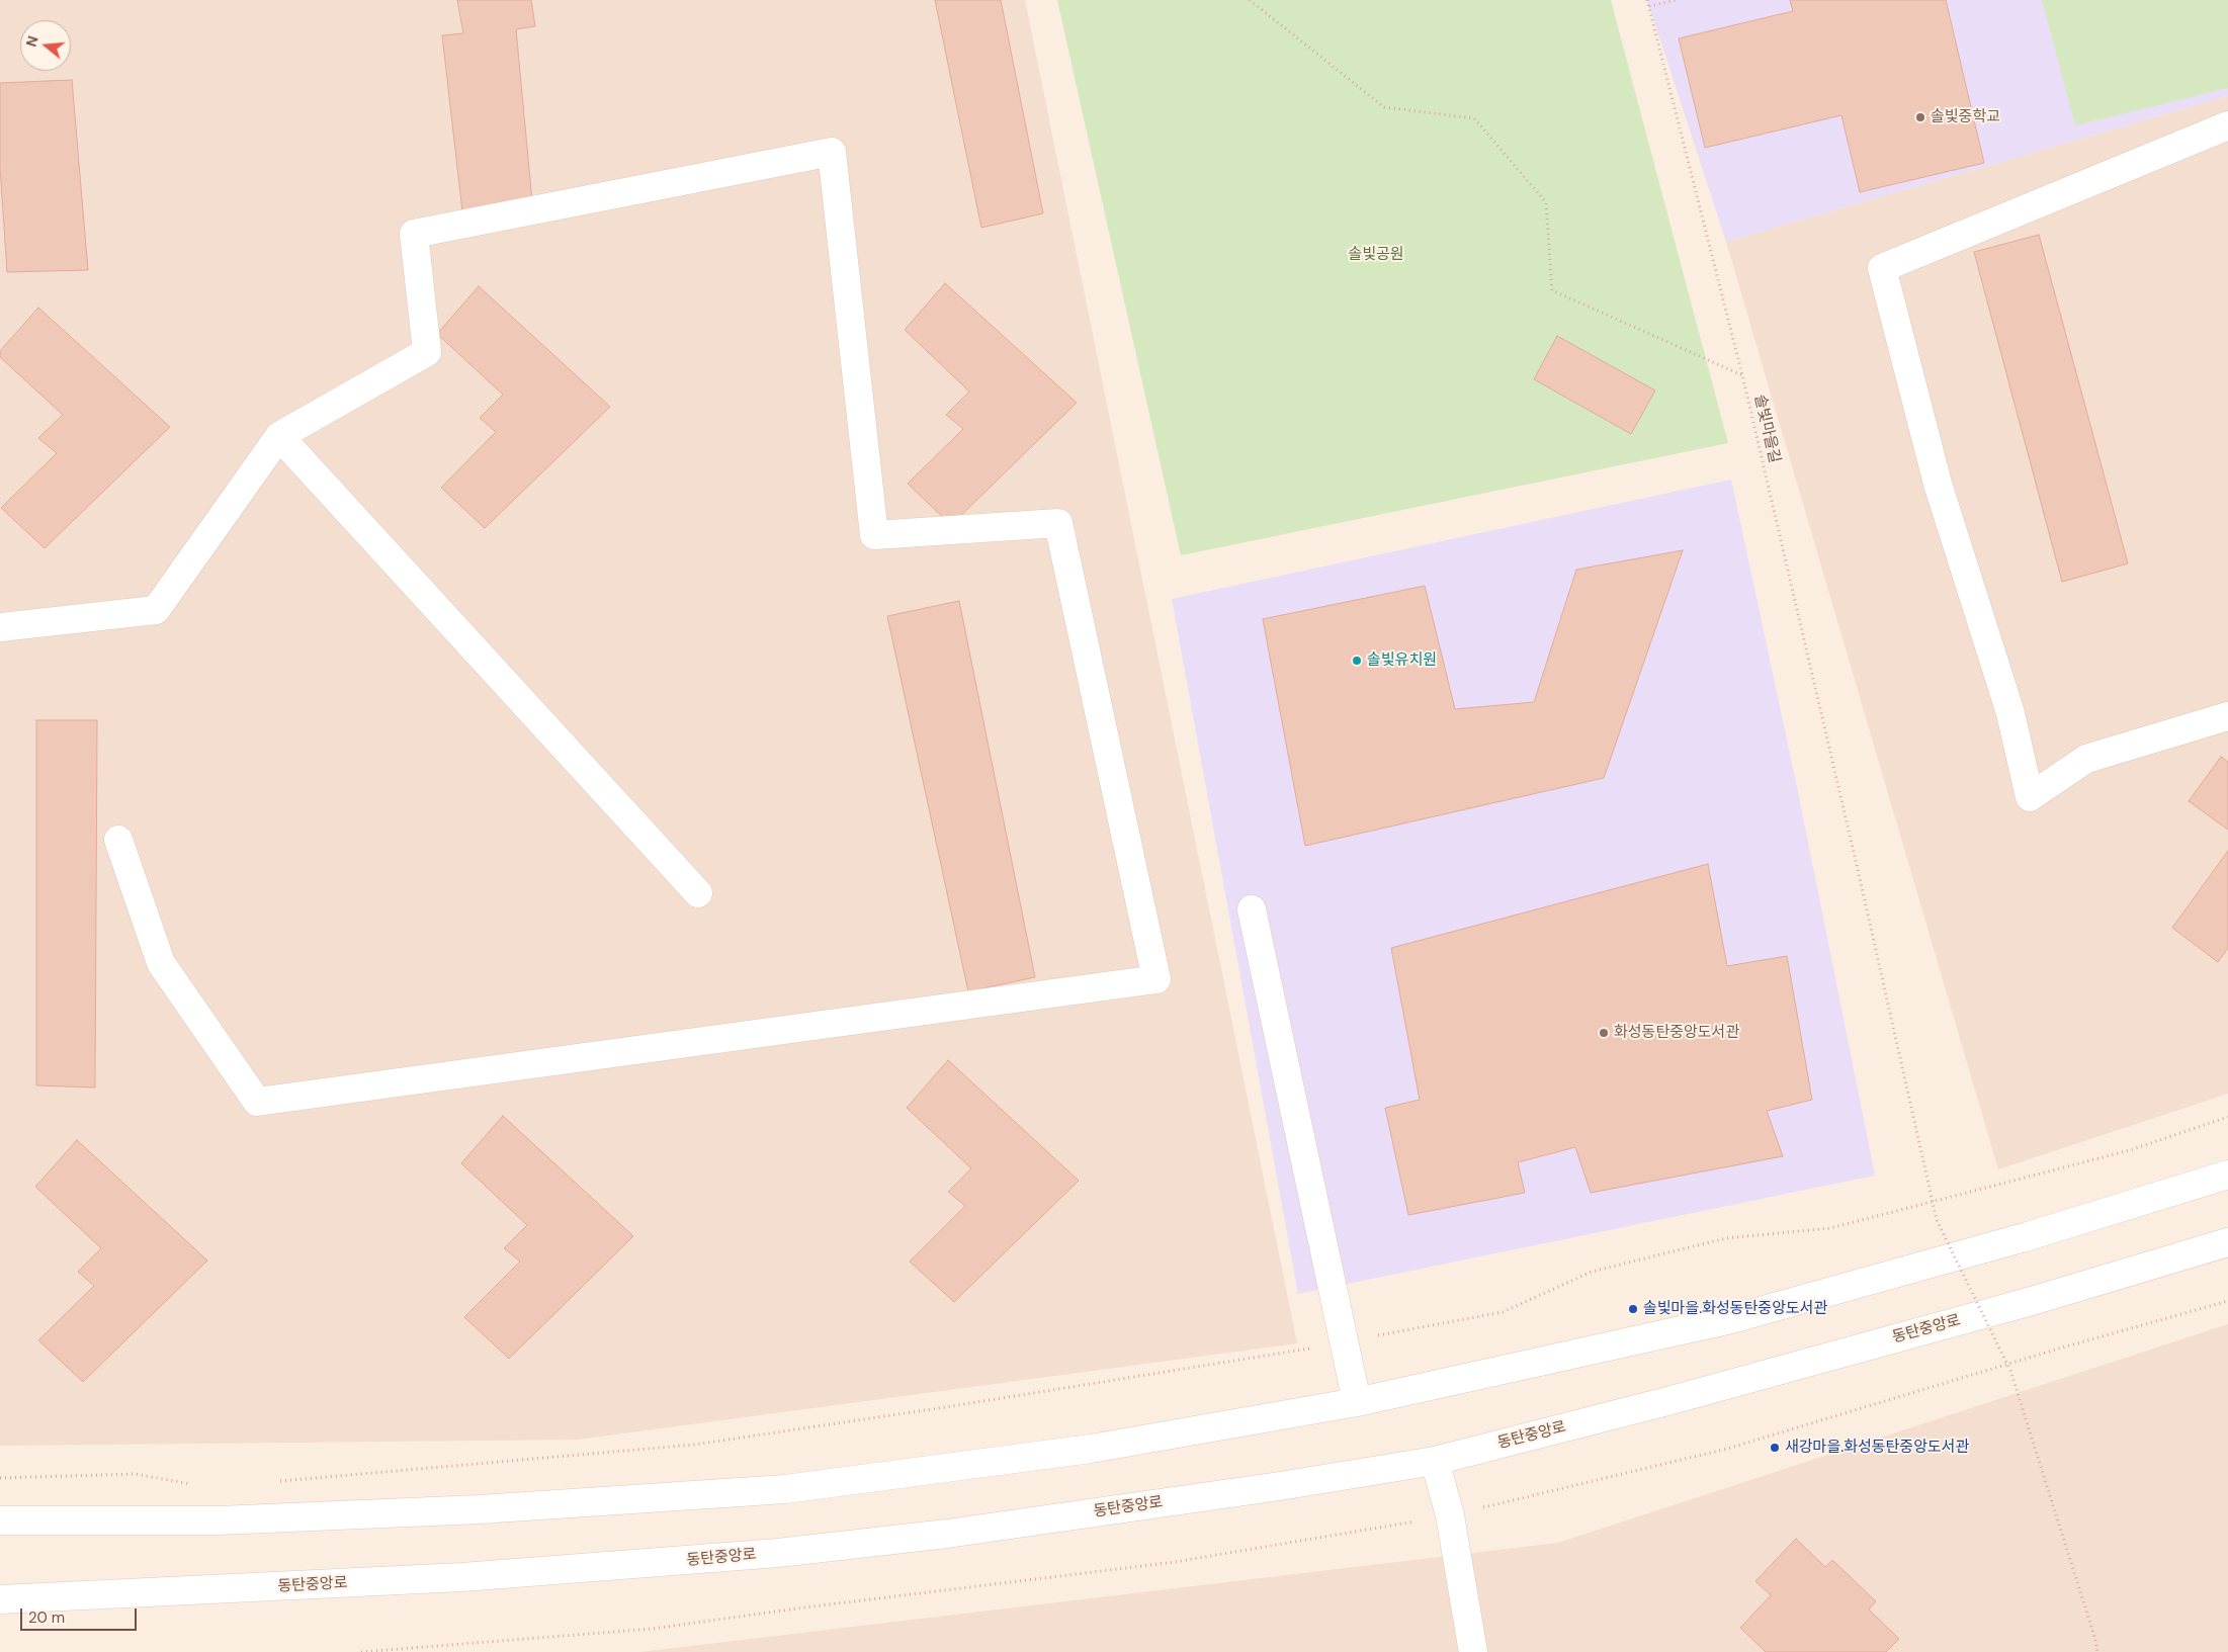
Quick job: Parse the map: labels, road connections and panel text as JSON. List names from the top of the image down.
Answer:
{
  "streets": {
    "street": ["동탄중앙로"],
    "path": ["솔빛마을길"]
  },
  "parks": ["솔빛공원"],
  "places": [
    "솔빛중학교",
    "솔빛유치원",
    "화성동탄중앙도서관",
    "솔빛마을.화성동탄중앙도서관",
    "새강마을.화성동탄중앙도서관"
  ],
  "scale_bar": "20 m",
  "north": "left"
}
